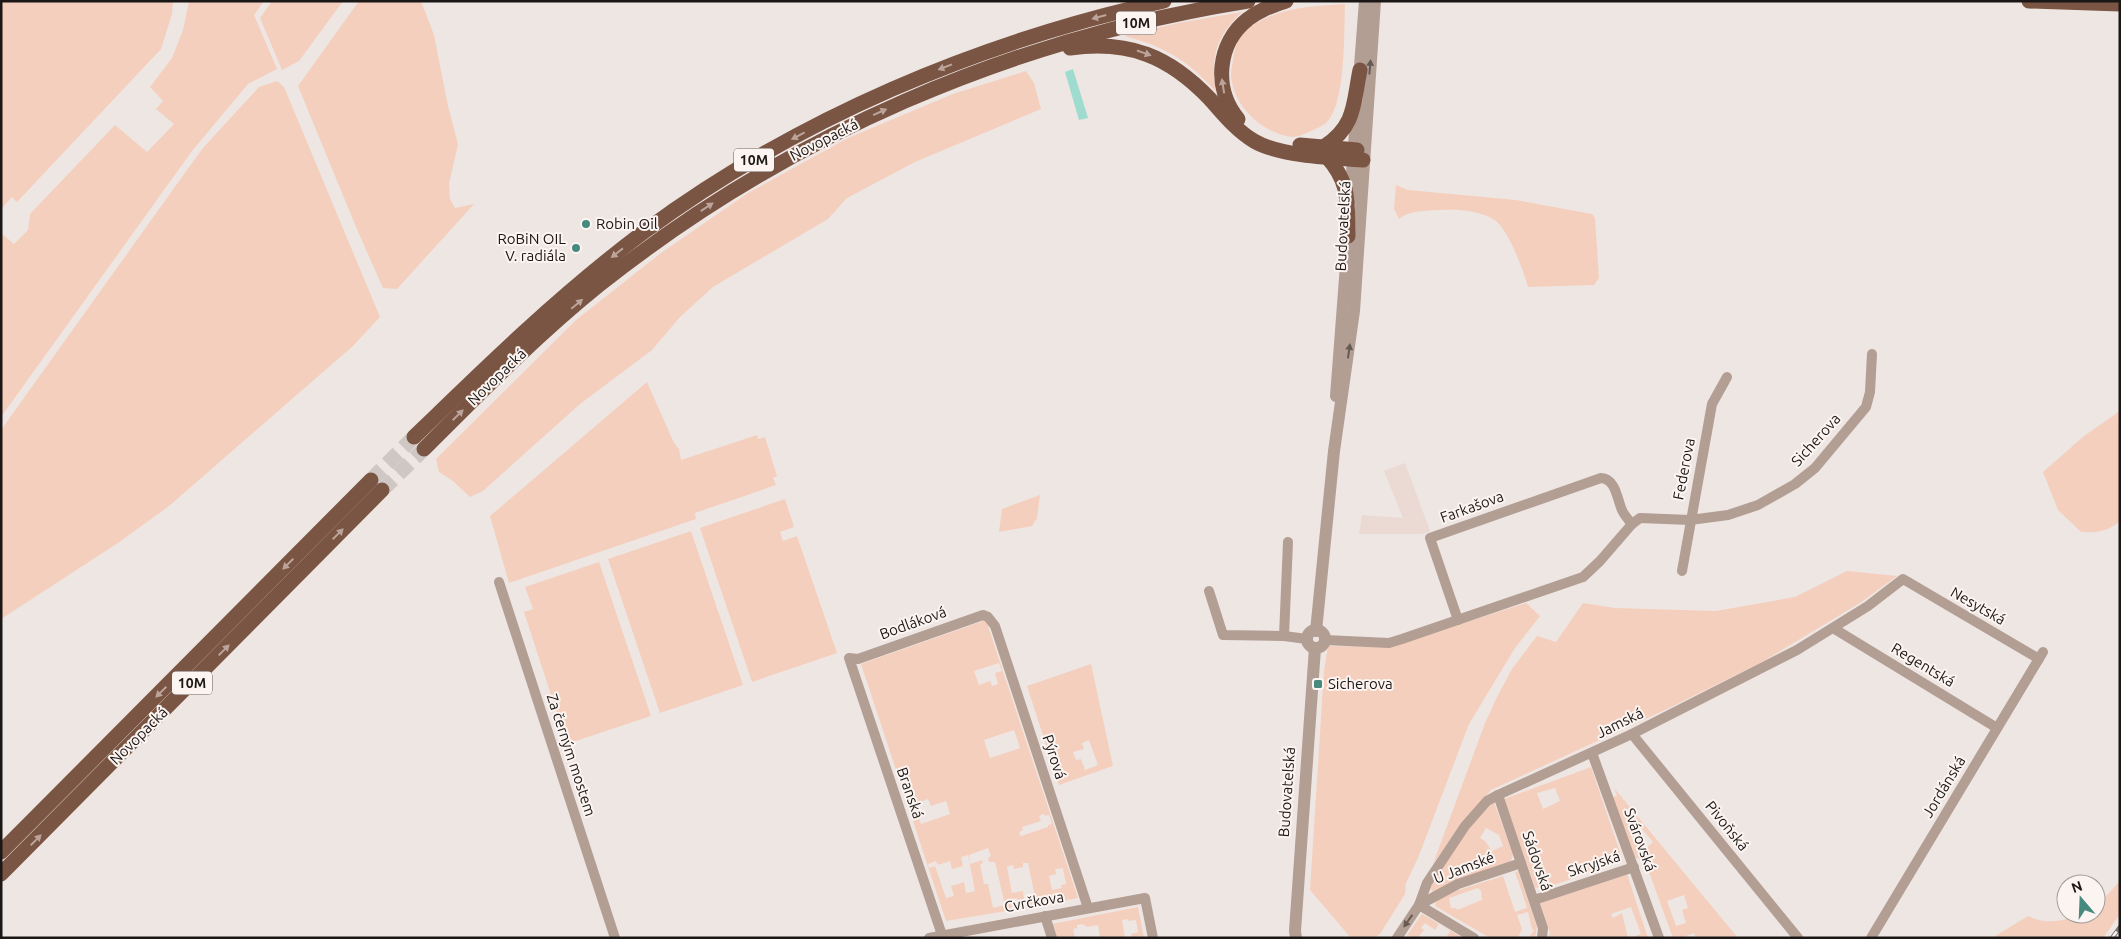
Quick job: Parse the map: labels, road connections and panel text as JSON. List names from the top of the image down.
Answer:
{
  "streets": {
    "highway": ["10M", "Novopacká"],
    "street": [
      "Budovatelská",
      "Sicherova",
      "Federova",
      "Farkašova",
      "Nesytská",
      "Bodláková",
      "Regentská",
      "Jamská",
      "Za černým mostem",
      "Pýrová",
      "Jordánská",
      "Branská",
      "Pivoňská",
      "Svárovská",
      "Sádovská",
      "Skryjská",
      "U Jamské",
      "Cvrčkova"
    ]
  },
  "crossings": [
    ["Sicherova", "Federova"],
    ["Sicherova", "Farkašova"],
    ["Nesytská", "Jamská"],
    ["Nesytská", "Jordánská"],
    ["Bodláková", "Pýrová"],
    ["Bodláková", "Branská"],
    ["Regentská", "Jamská"],
    ["Regentská", "Jordánská"],
    ["Jamská", "Pivoňská"],
    ["Jamská", "Svárovská"],
    ["Jamská", "Sádovská"],
    ["Jamská", "U Jamské"],
    ["Pýrová", "Cvrčkova"],
    ["Branská", "Cvrčkova"],
    ["Svárovská", "Skryjská"],
    ["Sádovská", "Skryjská"],
    ["Sádovská", "U Jamské"]
  ],
  "places": {
    "other": ["Robin Oil", "RoBiN OIL V. radiála"],
    "transit": ["Sicherova"]
  },
  "north": "top"
}
